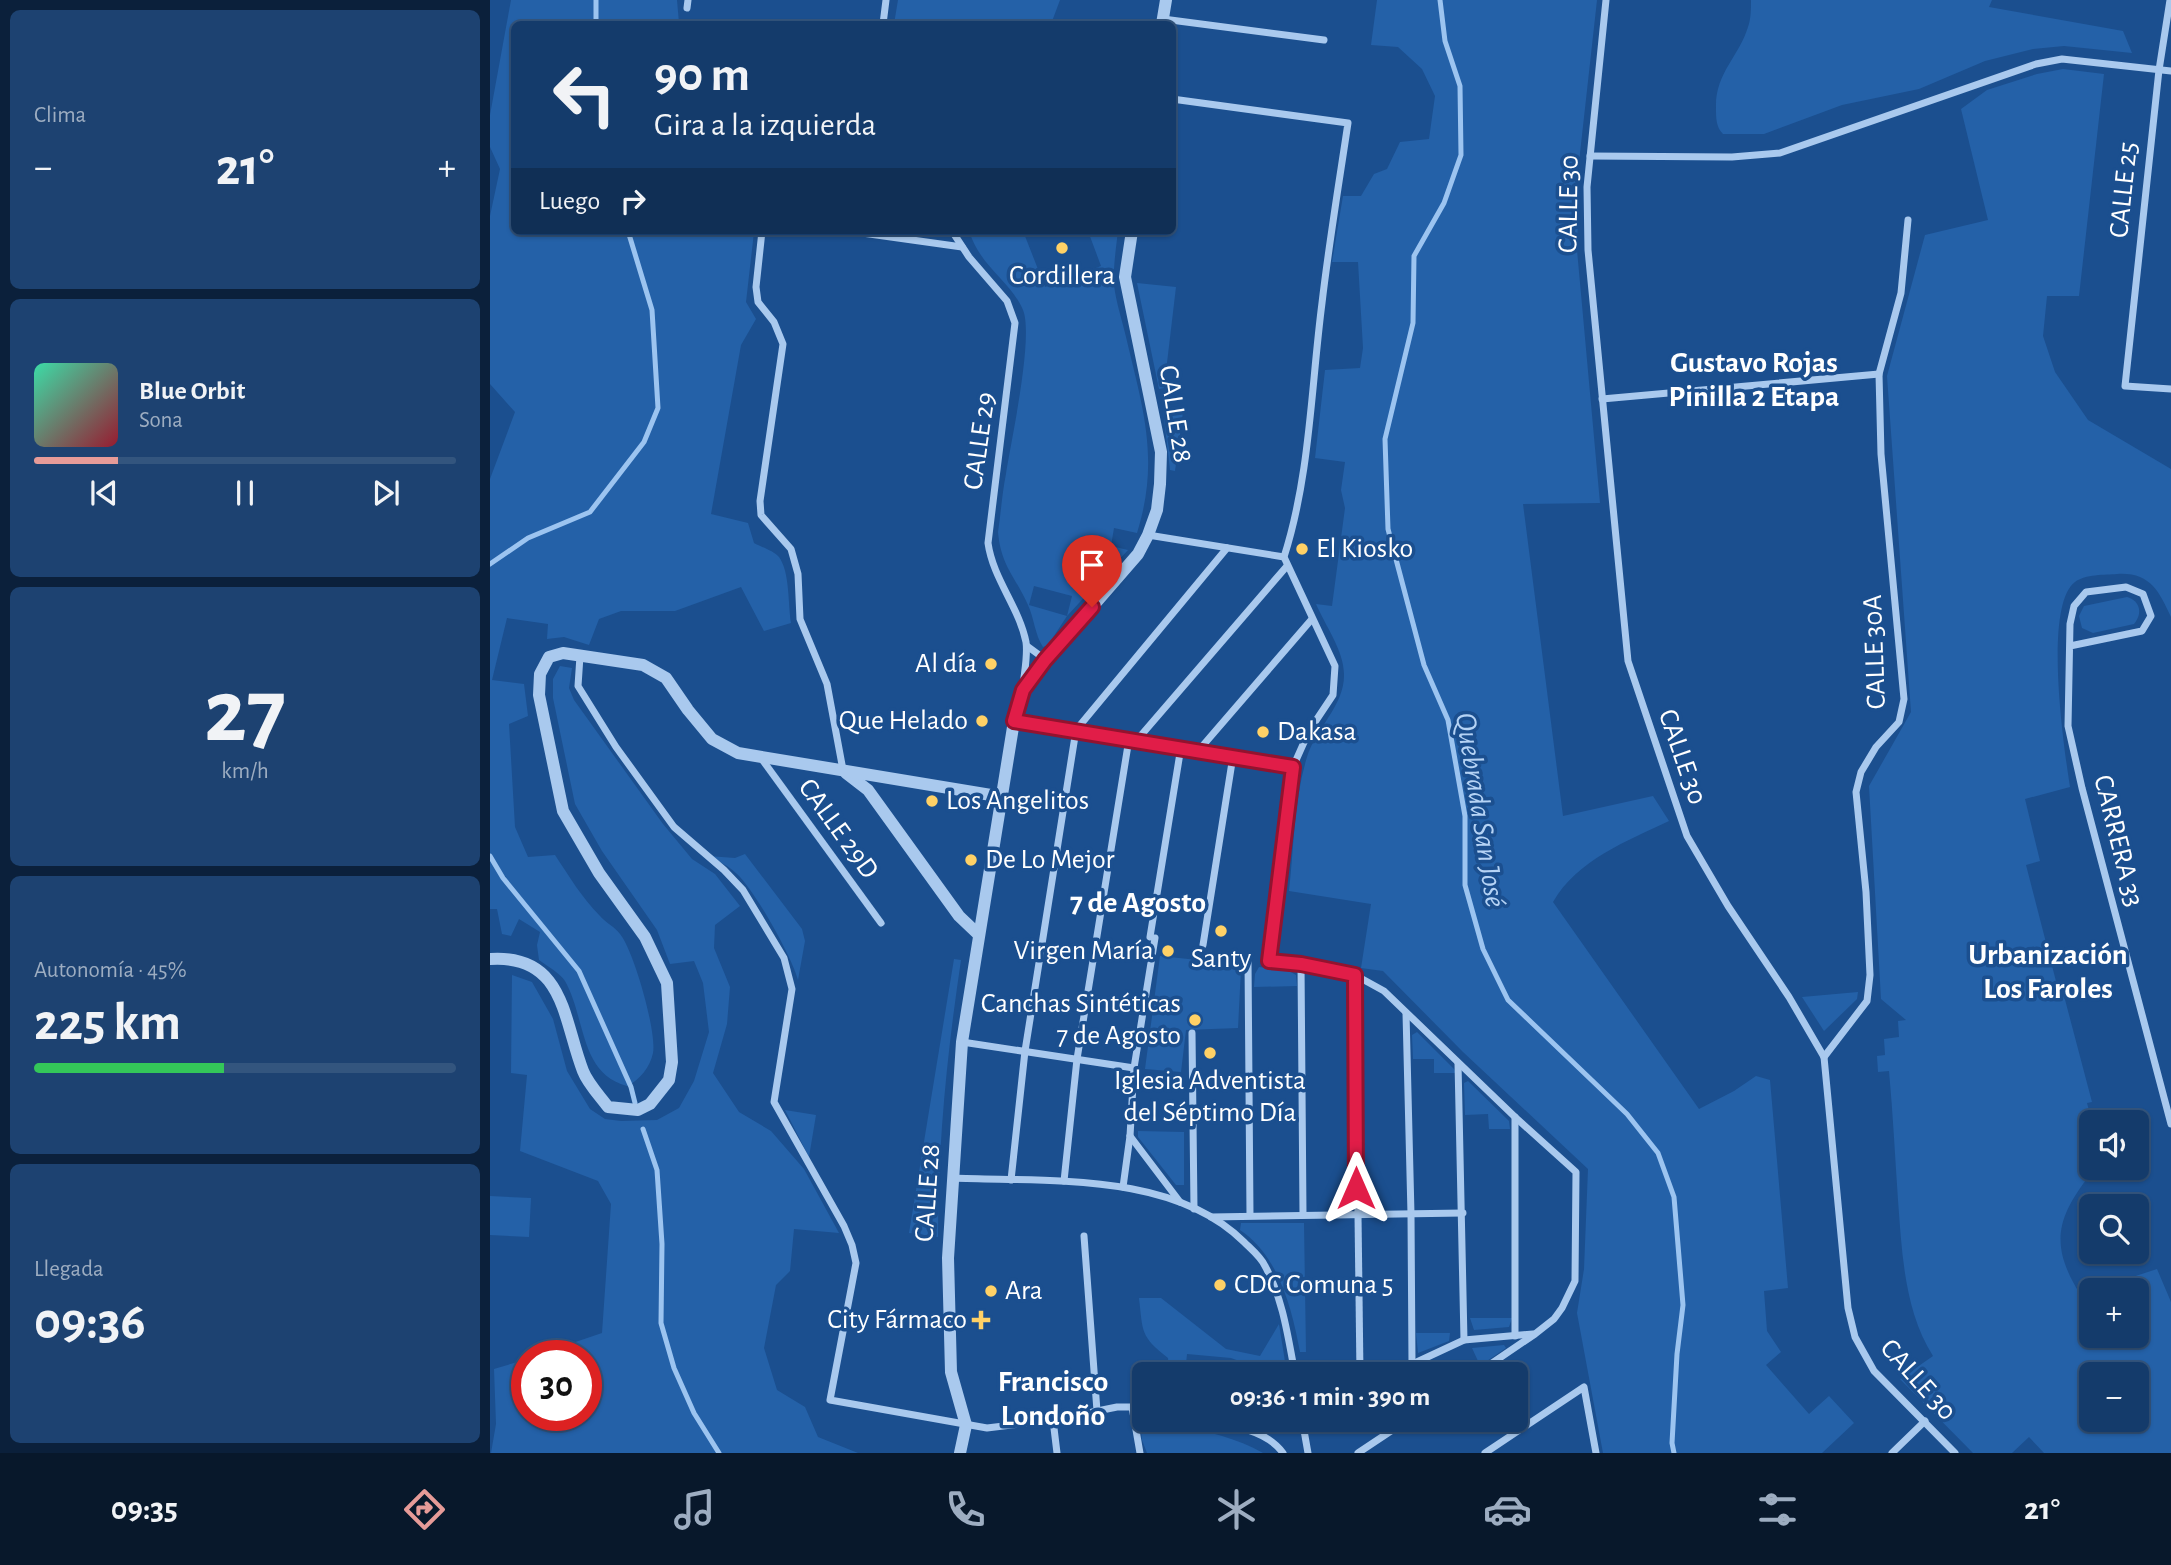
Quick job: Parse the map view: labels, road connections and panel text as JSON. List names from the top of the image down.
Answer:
{
  "streets": {
    "street": [
      "CALLE 25",
      "CALLE 30",
      "CALLE 28",
      "CALLE 29",
      "CALLE 30A",
      "CALLE 29D",
      "CARRERA 33"
    ]
  },
  "crossings": [
    ["CALLE 30", "CALLE 30A"]
  ],
  "districts": [
    "Gustavo Rojas Pinilla 2 Etapa",
    "7 de Agosto",
    "Urbanización Los Faroles",
    "Francisco Londoño"
  ],
  "water": ["Quebrada San José"],
  "places": {
    "other": [
      "Cordillera",
      "El Kiosko",
      "Al día",
      "Que Helado",
      "Dakasa",
      "Los Angelitos",
      "De Lo Mejor",
      "Santy",
      "Virgen María",
      "Canchas Sintéticas 7 de Agosto",
      "Iglesia Adventista del Séptimo Día",
      "CDC Comuna 5",
      "Ara"
    ],
    "health": ["City Fármaco"]
  },
  "page": {
    "tile": [
      "Clima",
      ["27", "km/h"],
      ["Autonomía · 45%", "225 km"],
      ["Llegada", "09:36"]
    ],
    "turn": ["90 m", "Gira a la izquierda"],
    "heat": ["−", "21°", "+"],
    "then": "Luego",
    "song": ["Blue Orbit", "Sona"],
    "map_buttons": ["+", "−"],
    "limit": "30",
    "trip": "09:36 · 1 min · 390 m",
    "tabs": ["09:35", "21°"]
  }
}
